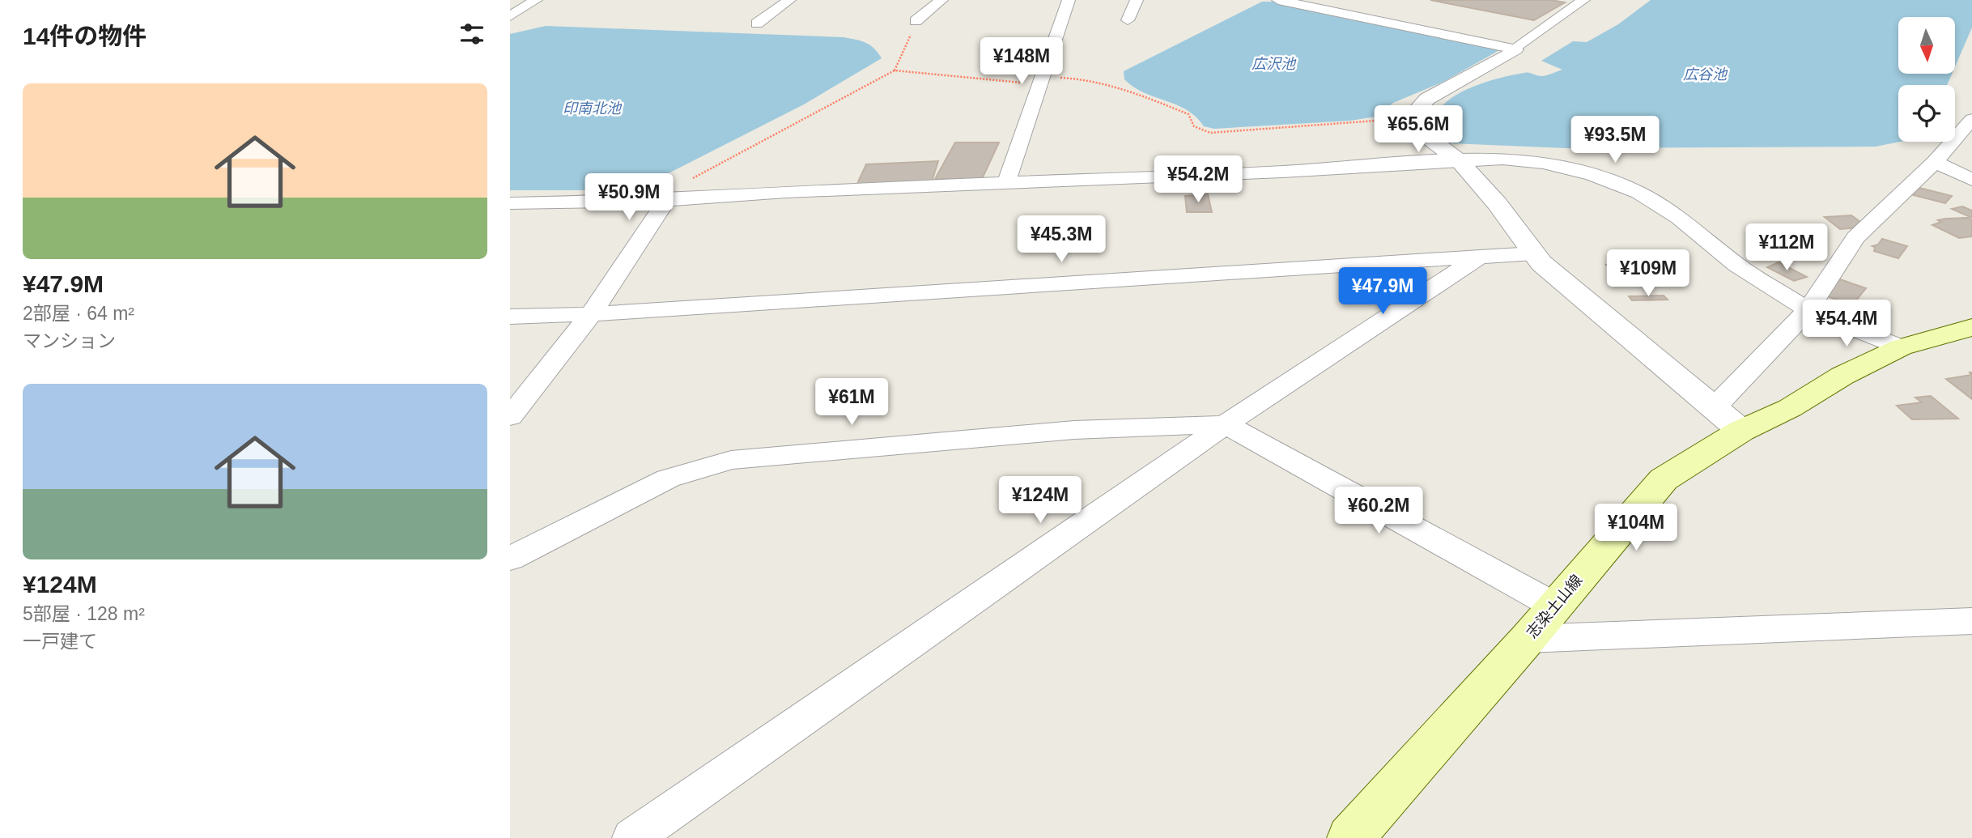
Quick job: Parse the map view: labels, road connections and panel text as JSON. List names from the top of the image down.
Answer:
{
  "streets": {
    "main road": ["志染土山線"]
  },
  "water": ["広沢池", "広谷池", "印南北池"],
  "north": "bottom",
  "page": {
    "heading": "14件の物件",
    "price": [
      "¥148M",
      "¥65.6M",
      "¥93.5M",
      "¥54.2M",
      "¥50.9M",
      "¥45.3M",
      "¥112M",
      "¥109M",
      "¥47.9M",
      "¥54.4M",
      "¥61M",
      "¥124M",
      "¥60.2M",
      "¥104M"
    ],
    "list": [
      {
        "name": "¥47.9M",
        "note": "2部屋 · 64 m² · マンション"
      },
      {
        "name": "¥124M",
        "note": "5部屋 · 128 m² · 一戸建て"
      }
    ]
  }
}
